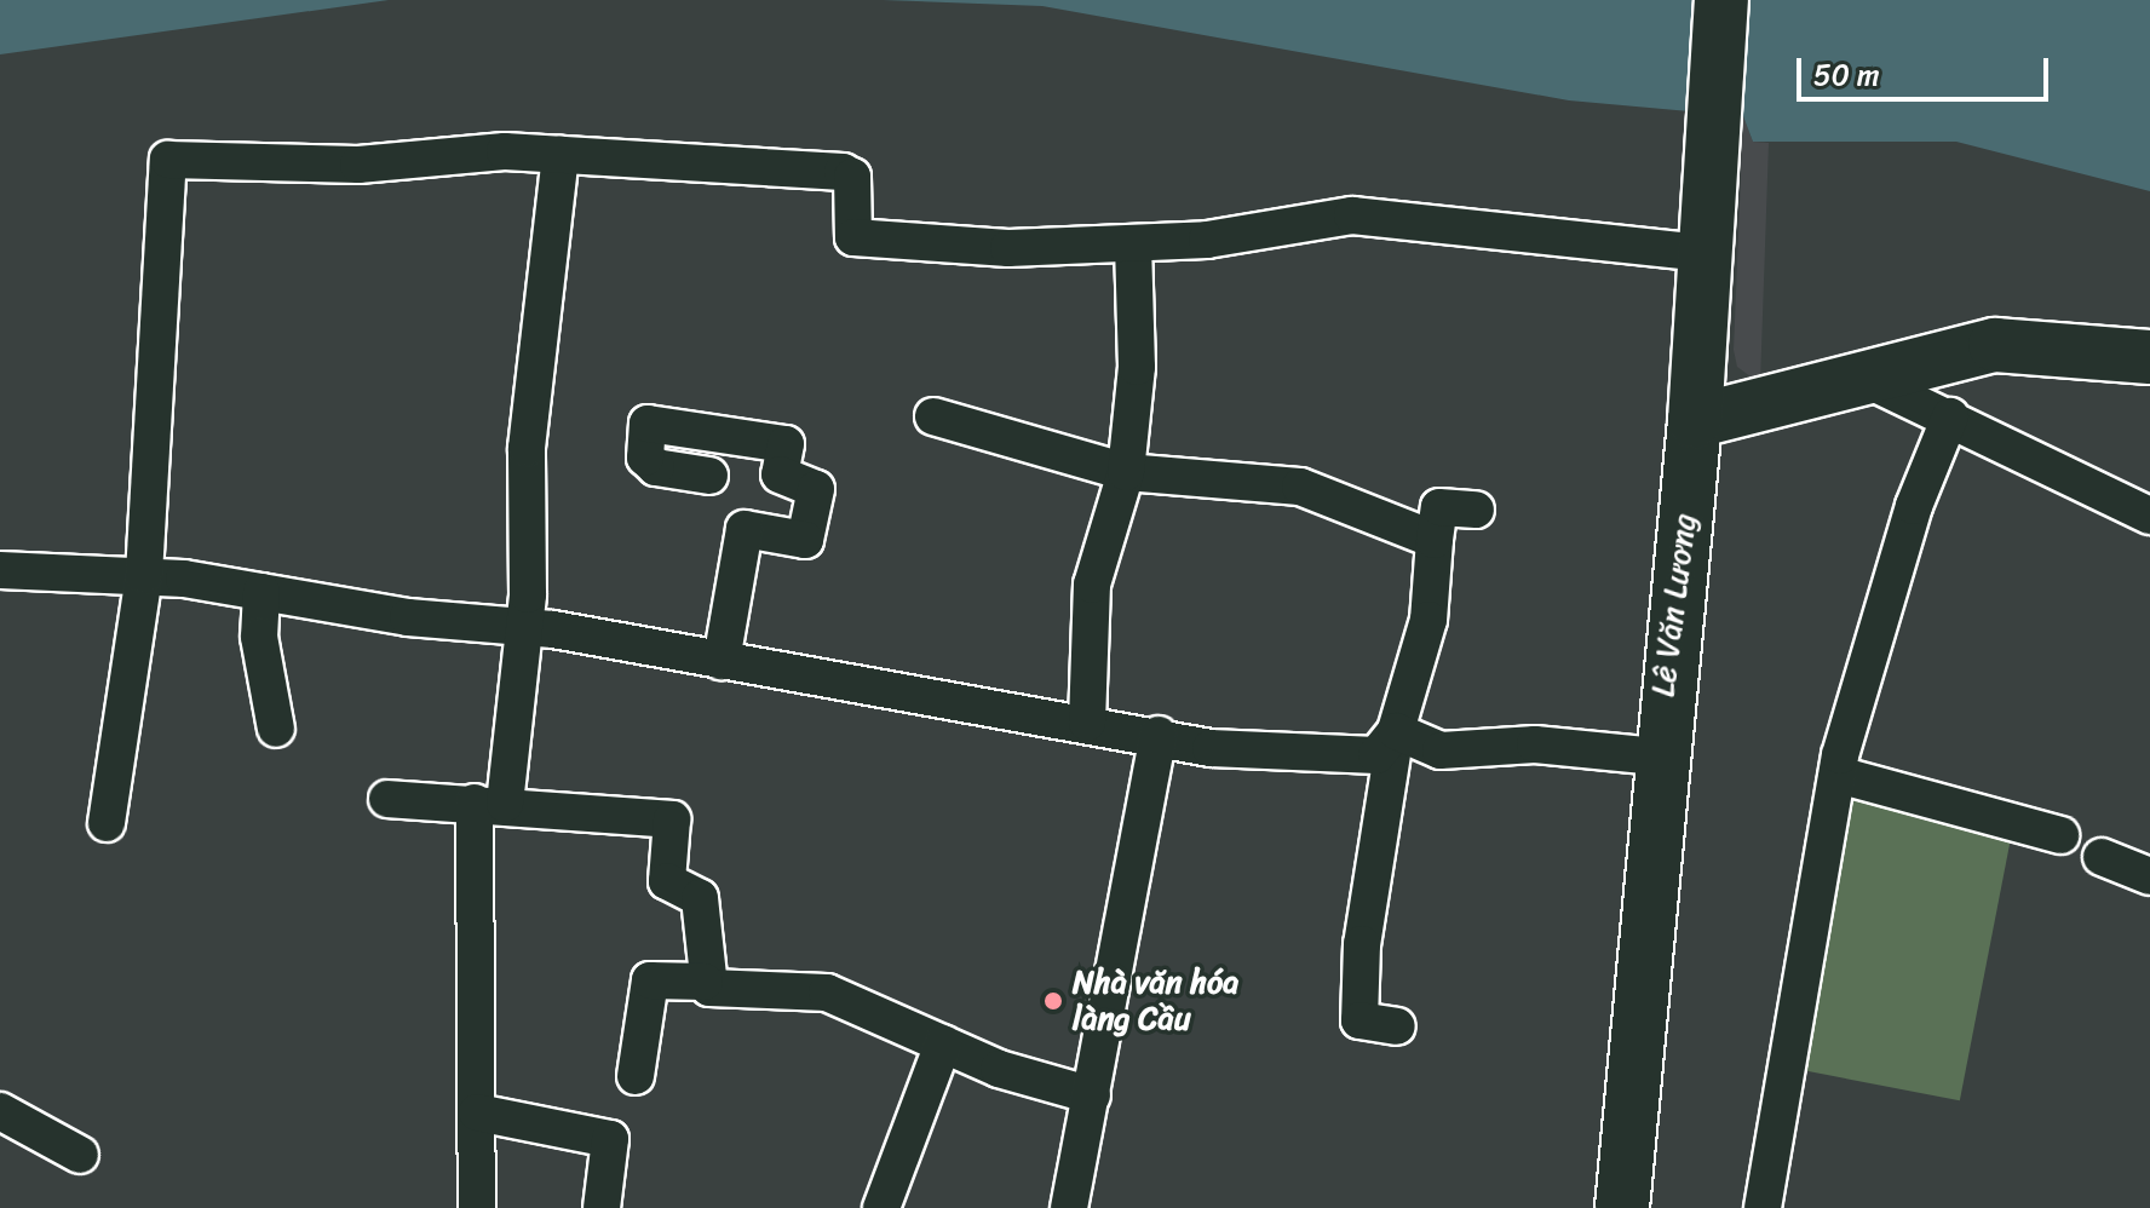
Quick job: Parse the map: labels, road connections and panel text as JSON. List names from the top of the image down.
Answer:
{
  "streets": {
    "main road": ["Lê Văn Lương"]
  },
  "places": ["Nhà văn hóa làng Cầu"],
  "scale_bar": "50 m"
}
